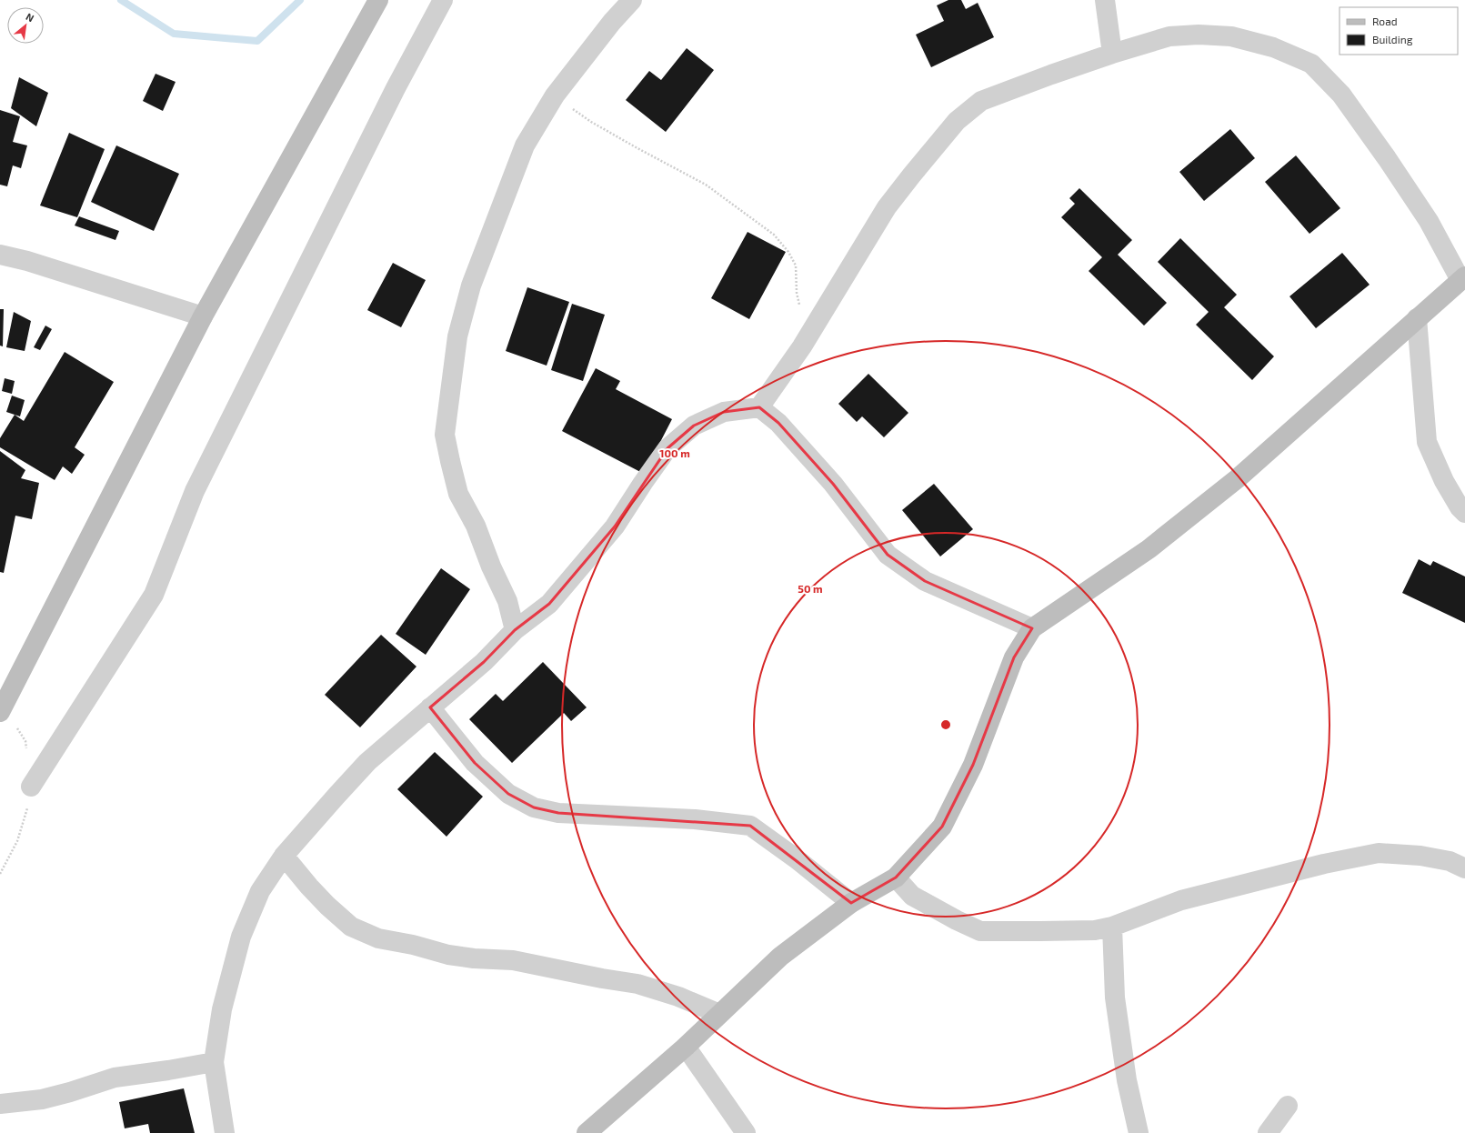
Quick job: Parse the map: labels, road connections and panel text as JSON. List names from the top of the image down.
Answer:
{
  "legend": ["Road", "Building"],
  "north": "top right",
  "rings": ["100 m", "50 m"]
}
